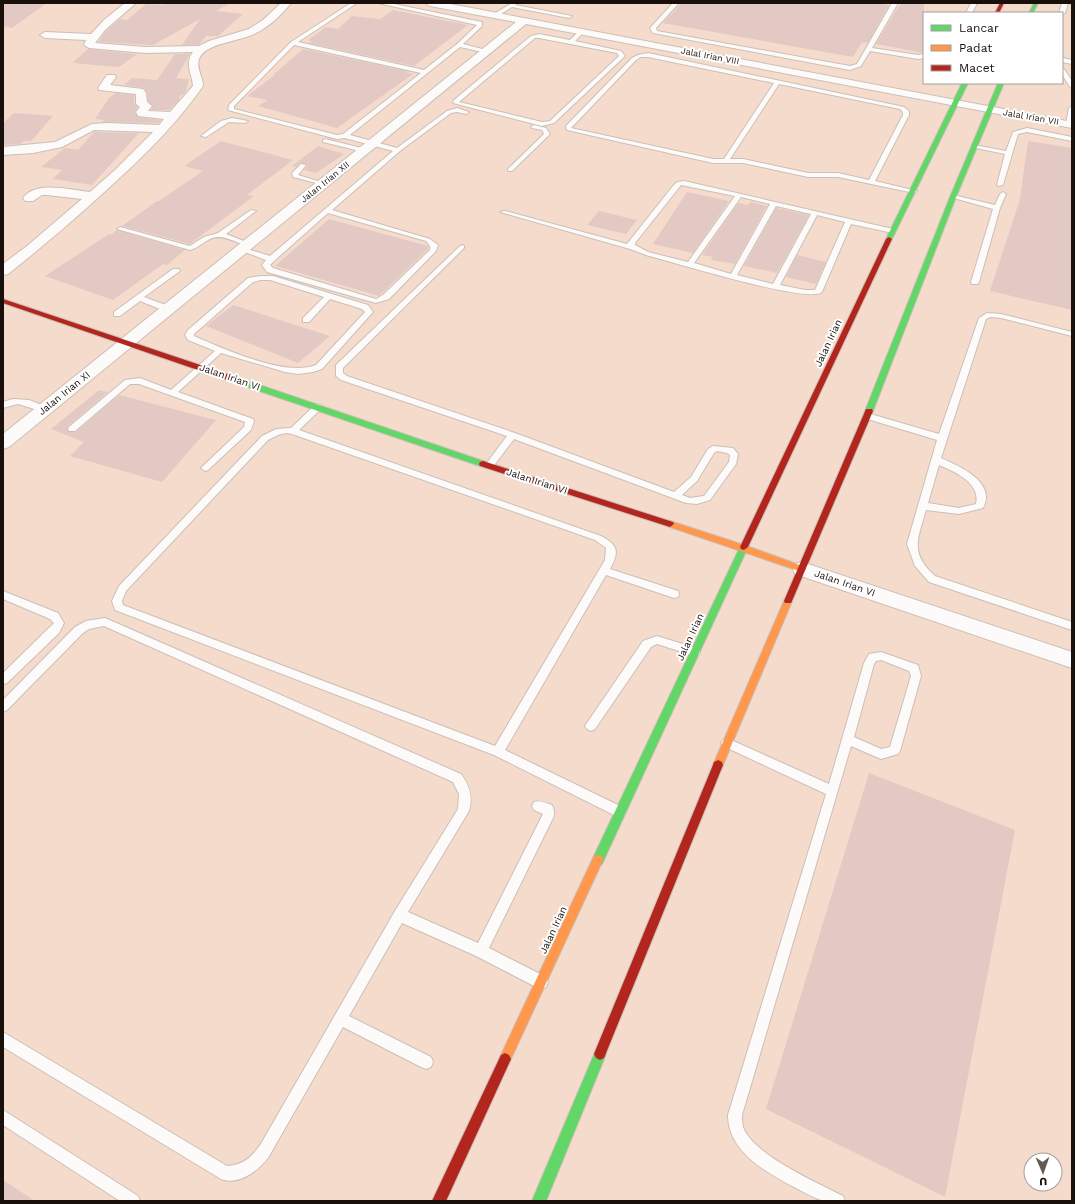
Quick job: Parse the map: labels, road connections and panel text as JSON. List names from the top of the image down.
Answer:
{
  "streets": {
    "street": [
      "Jalal Irian VIII",
      "Jalal Irian VII",
      "Jalan Irian XII",
      "Jalan Irian",
      "Jalan Irian VI",
      "Jalan Irian XI"
    ]
  },
  "crossings": [
    ["Jalal Irian VIII", "Jalal Irian VII"],
    ["Jalal Irian VIII", "Jalan Irian XII"],
    ["Jalal Irian VIII", "Jalan Irian"],
    ["Jalan Irian XII", "Jalan Irian VI"],
    ["Jalan Irian XII", "Jalan Irian XI"],
    ["Jalan Irian", "Jalan Irian VI"],
    ["Jalan Irian VI", "Jalan Irian XI"]
  ],
  "legend": ["Lancar", "Padat", "Macet"],
  "north": "bottom"
}
